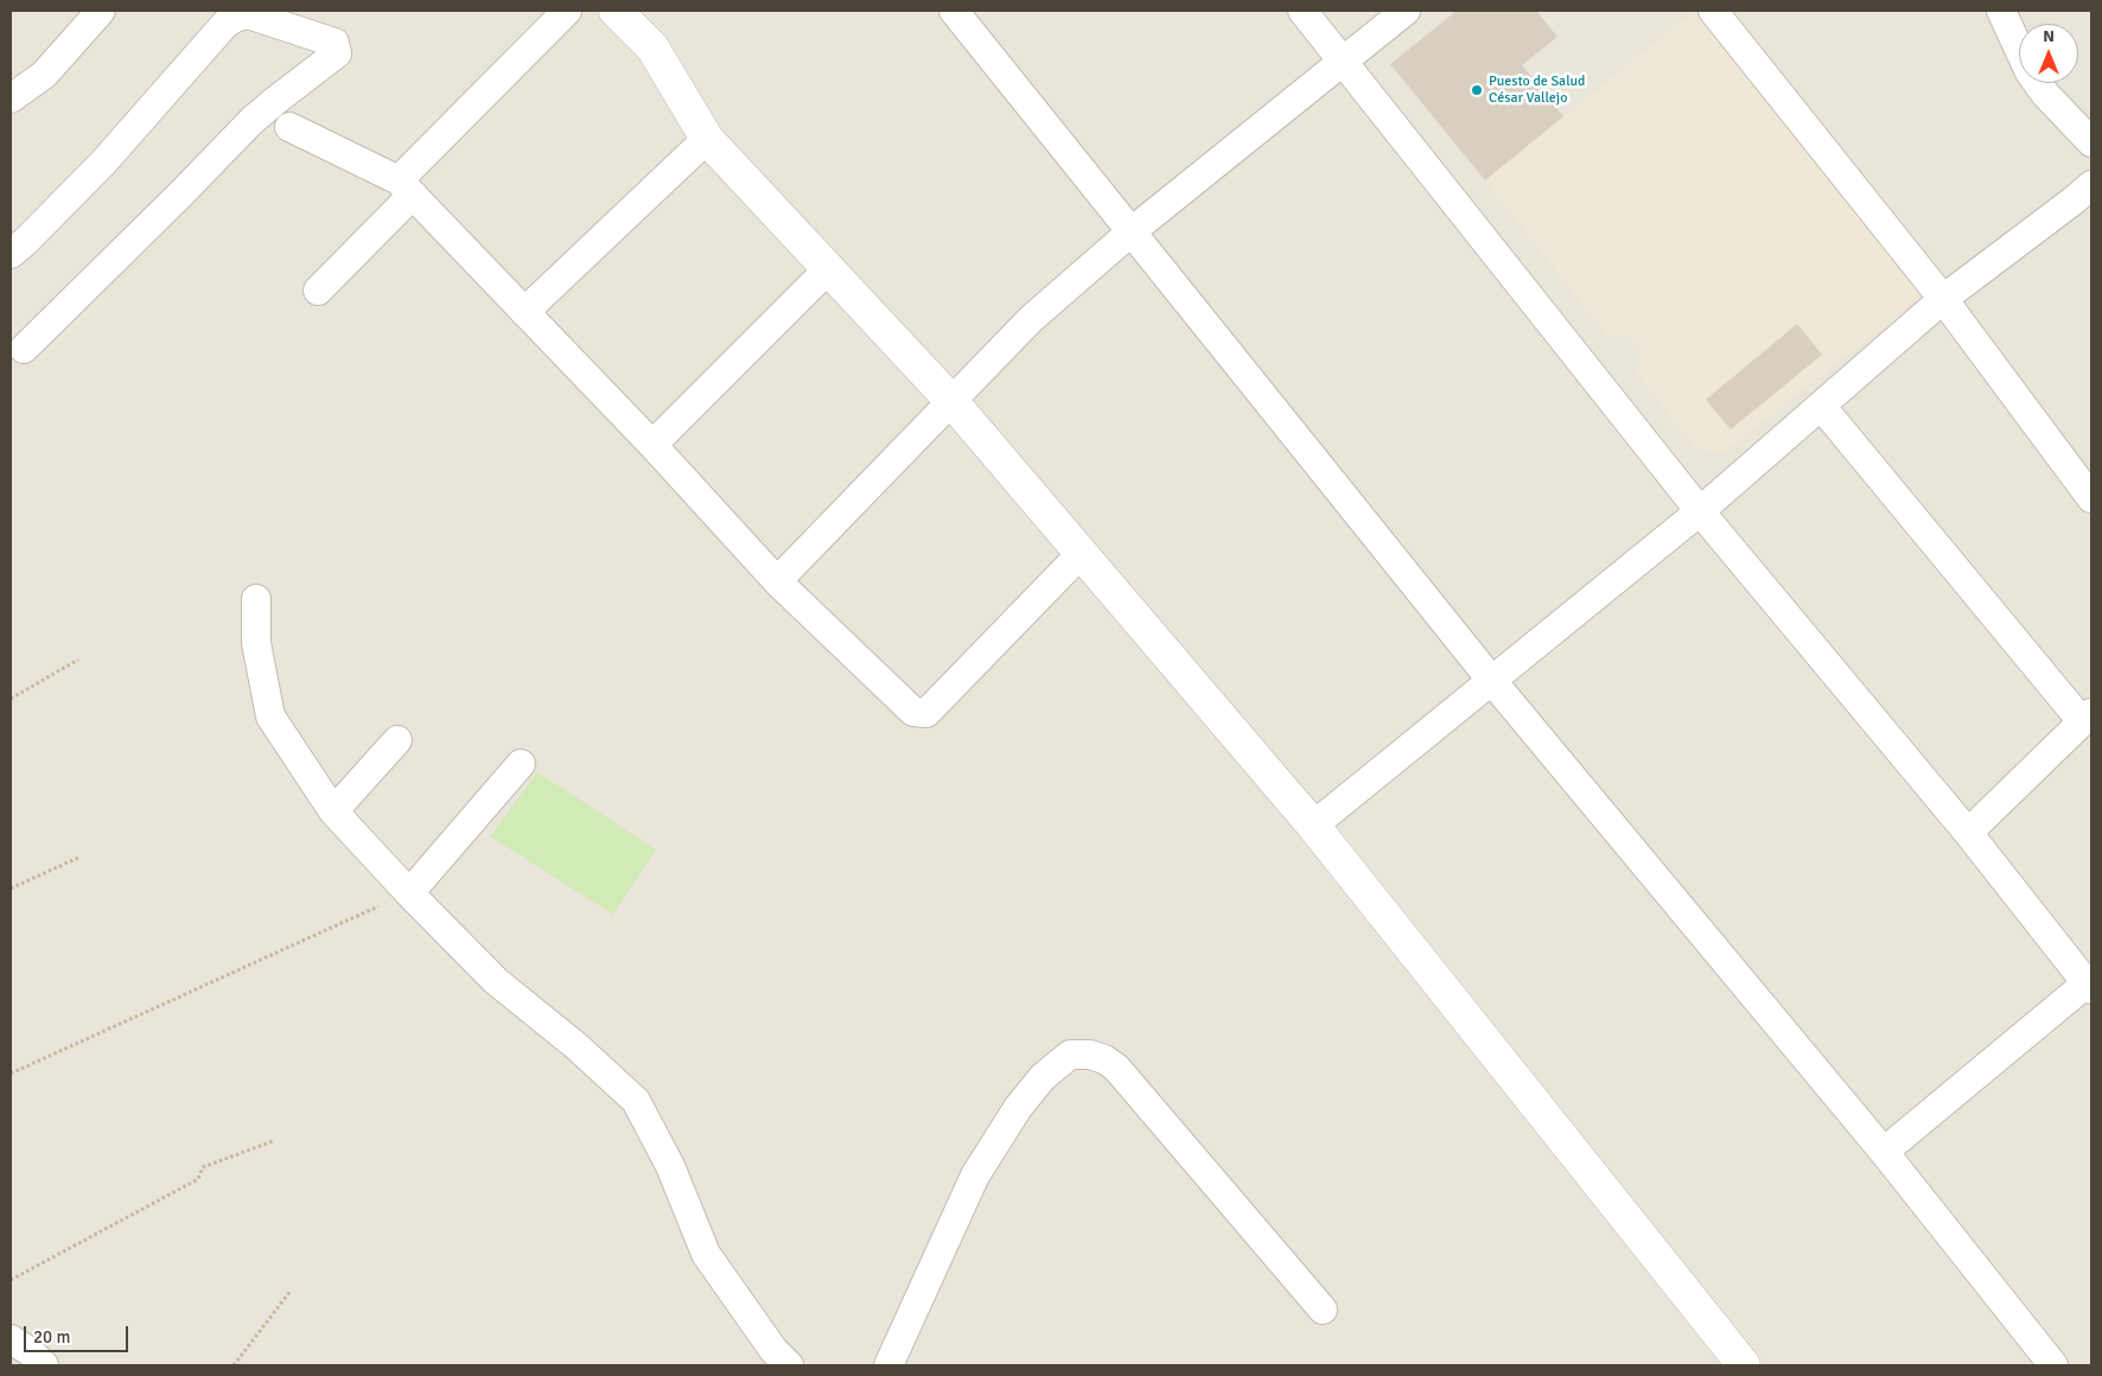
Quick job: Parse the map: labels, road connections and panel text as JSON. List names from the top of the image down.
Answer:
{
  "places": ["Puesto de Salud César Vallejo"],
  "scale_bar": "20 m",
  "north": "top"
}
